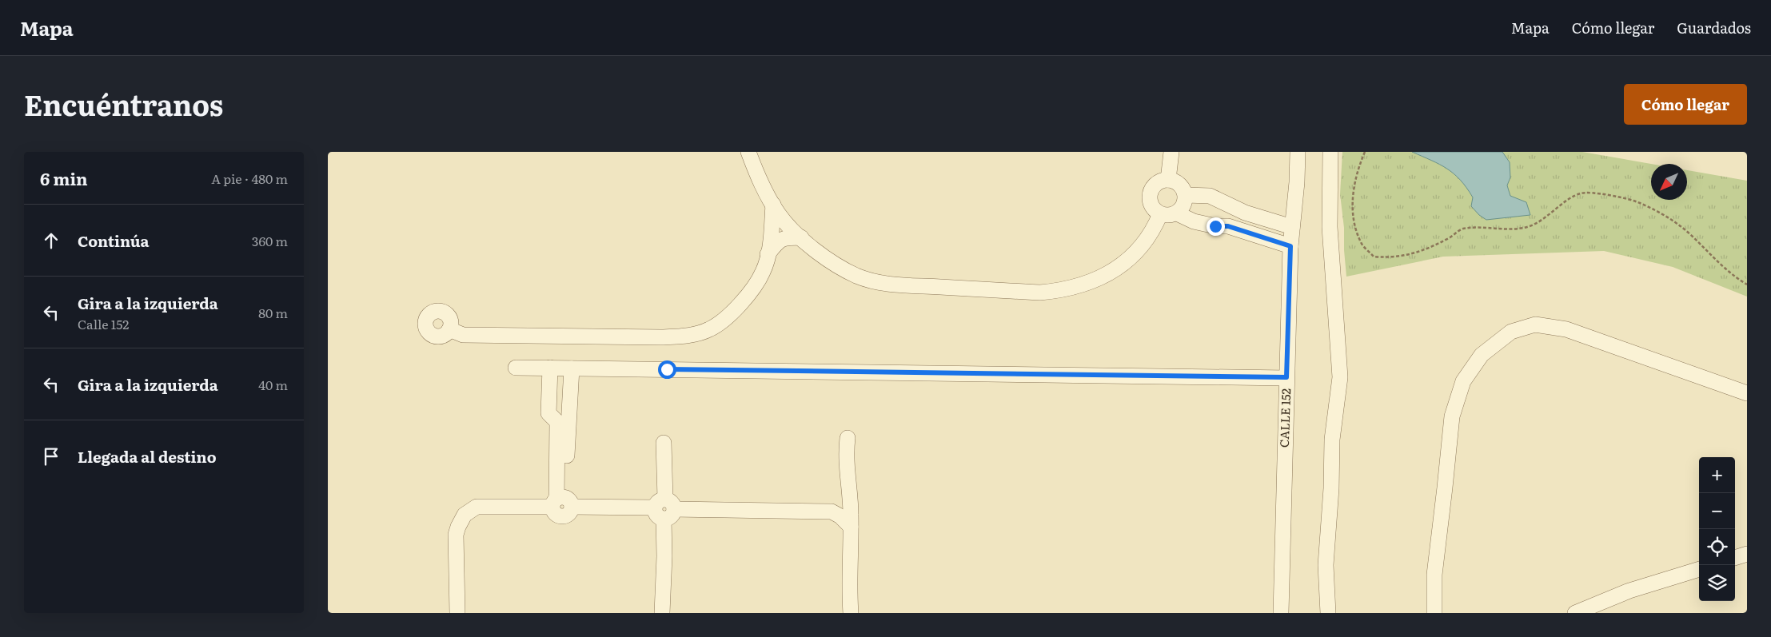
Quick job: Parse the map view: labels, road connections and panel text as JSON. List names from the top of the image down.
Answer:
{
  "streets": {
    "street": ["CALLE 152"]
  },
  "north": "bottom left",
  "page": {
    "header": "Mapa",
    "nav": ["Mapa", "Cómo llegar", "Guardados"],
    "title": "Encuéntranos",
    "buttons": "Cómo llegar",
    "heading": ["6 min", "A pie · 480 m"],
    "list": [
      ["Continúa", "360 m"],
      ["Gira a la izquierda", "Calle 152", "80 m"],
      ["Gira a la izquierda", "40 m"],
      "Llegada al destino"
    ],
    "map_buttons": ["+", "−"]
  }
}
